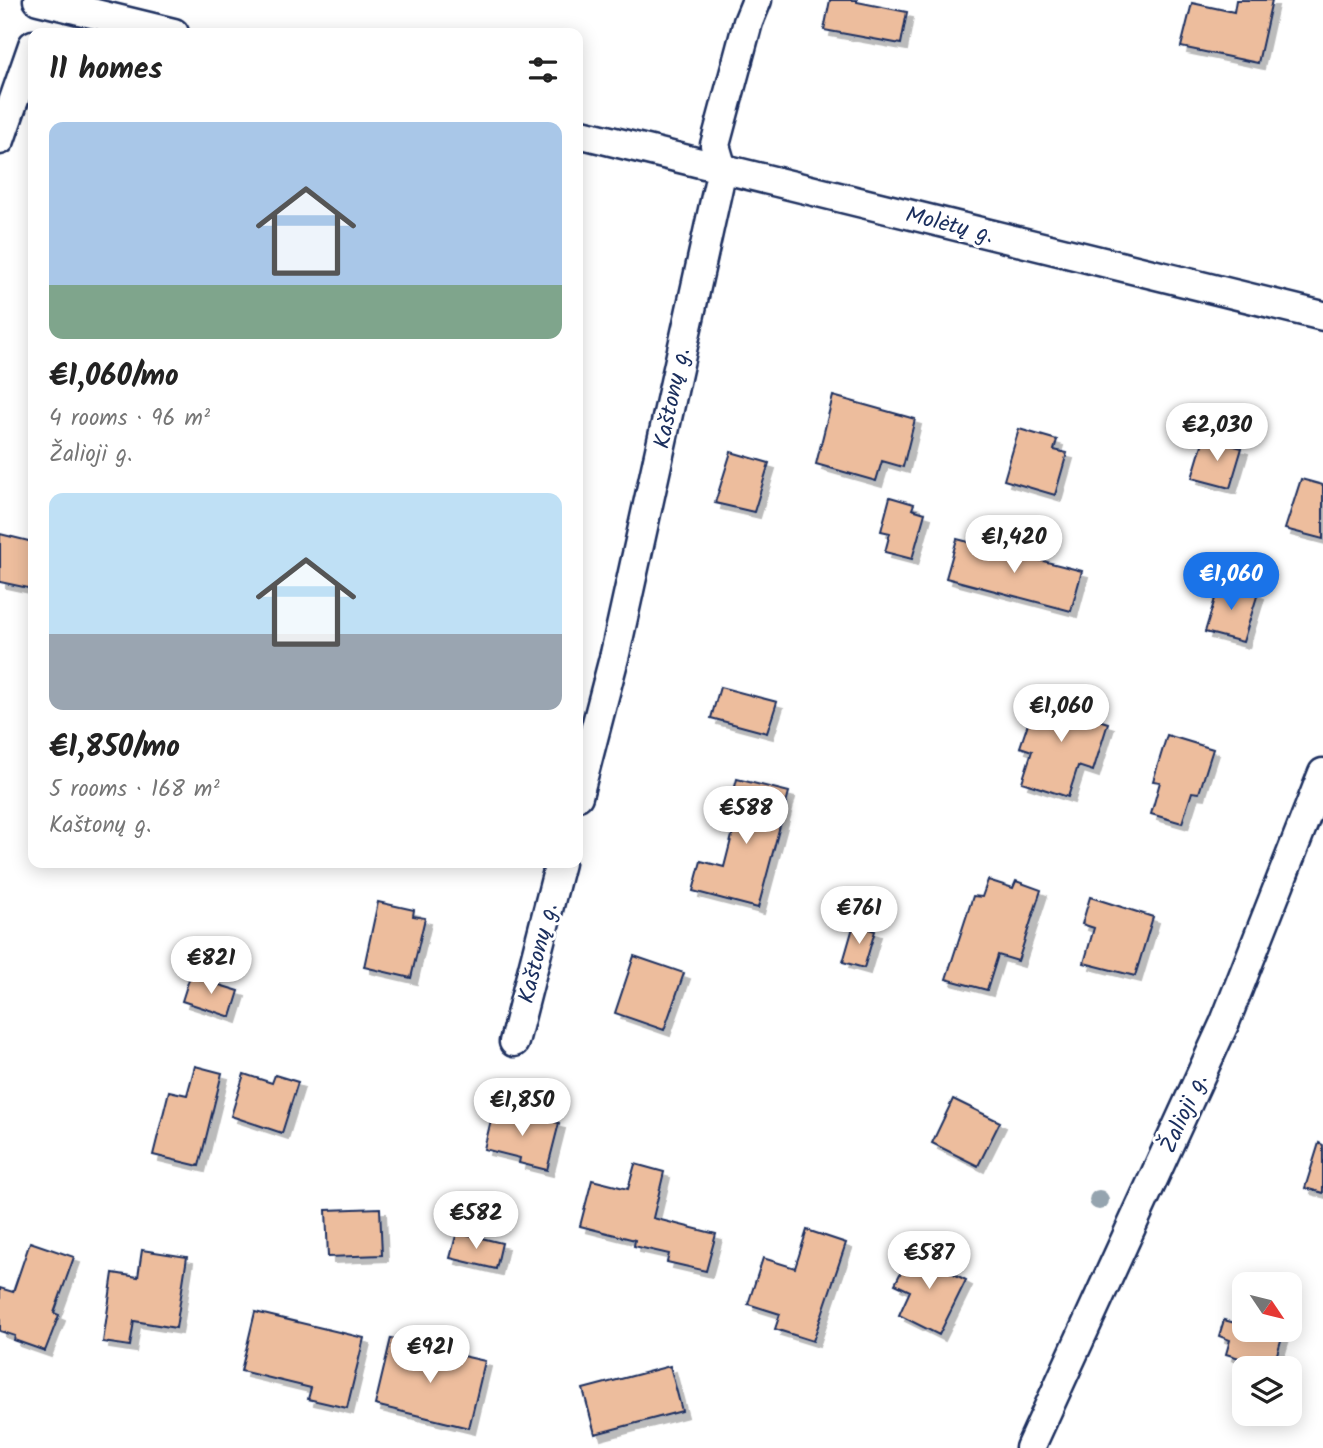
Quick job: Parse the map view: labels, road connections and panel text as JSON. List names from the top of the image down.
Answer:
{
  "streets": {
    "street": ["Molėtų g.", "Kaštonų g.", "Žalioji g."]
  },
  "crossings": [
    ["Molėtų g.", "Kaštonų g."]
  ],
  "north": "bottom right",
  "page": {
    "heading": "11 homes",
    "list": [
      {
        "name": "€1,060/mo",
        "note": "4 rooms · 96 m² · Žalioji g."
      },
      {
        "name": "€1,850/mo",
        "note": "5 rooms · 168 m² · Kaštonų g."
      }
    ],
    "price": [
      "€2,030",
      "€1,420",
      "€1,060",
      "€1,060",
      "€588",
      "€761",
      "€821",
      "€1,850",
      "€582",
      "€587",
      "€921"
    ]
  }
}
